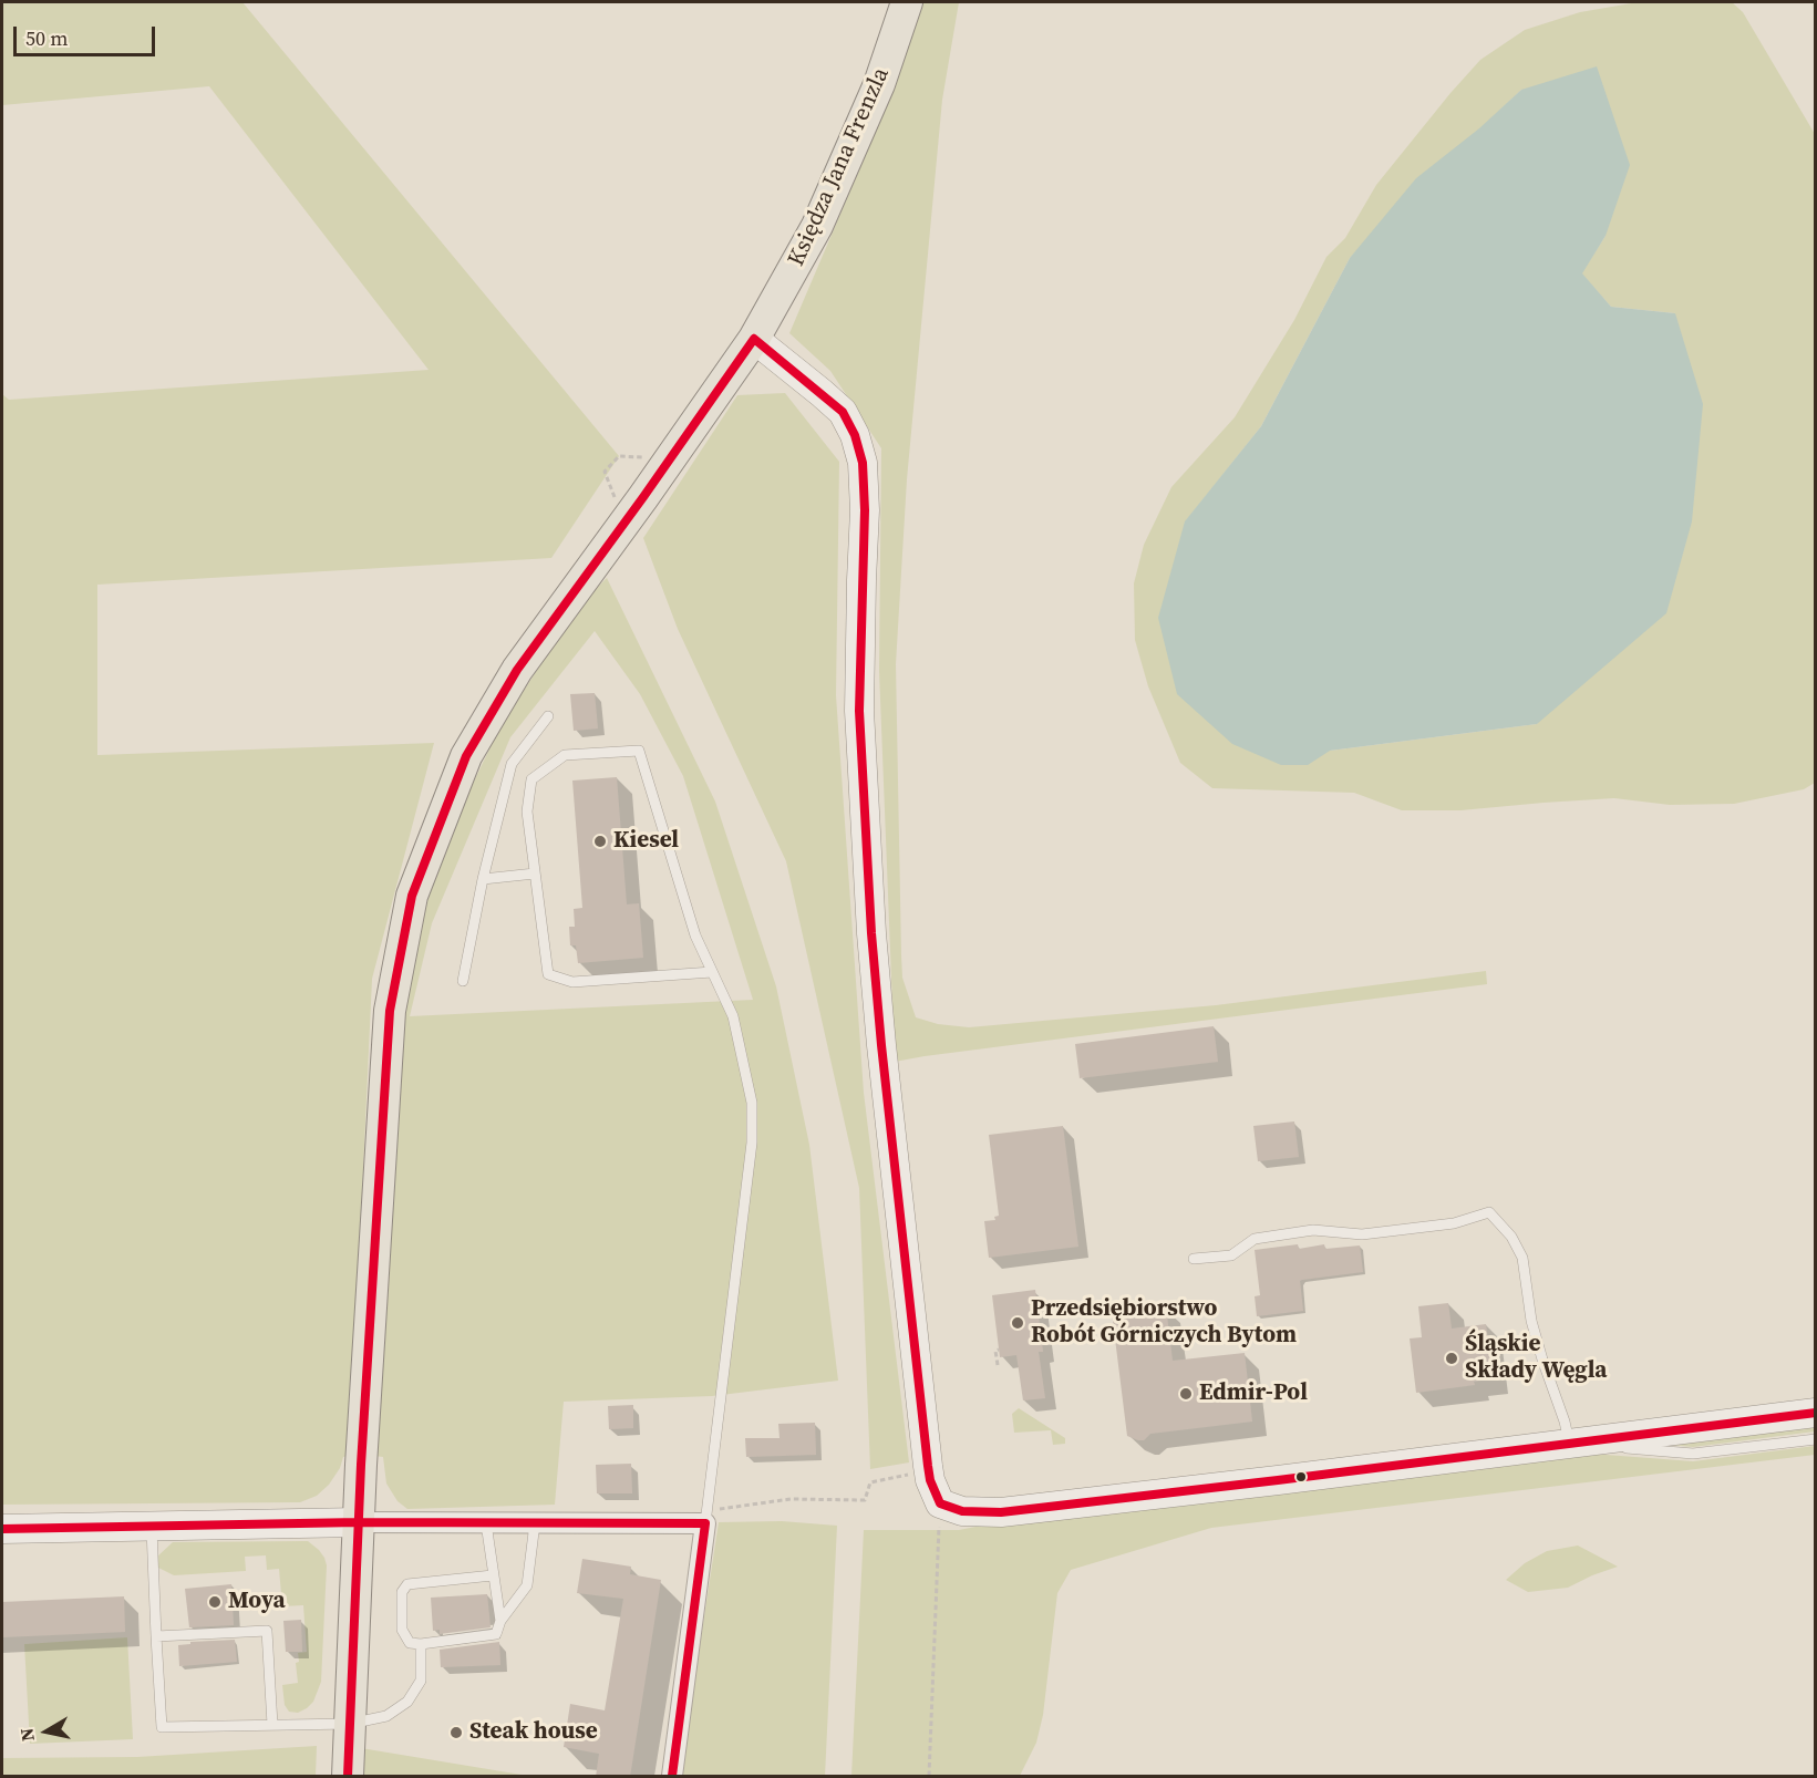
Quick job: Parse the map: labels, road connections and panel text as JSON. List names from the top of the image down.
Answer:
{
  "streets": {
    "main road": ["Księdza Jana Frenzla"]
  },
  "places": [
    "Kiesel",
    "Przedsiębiorstwo Robót Górniczych Bytom",
    "Śląskie Składy Węgla",
    "Edmir-Pol",
    "Moya",
    "Steak house"
  ],
  "scale_bar": "50 m",
  "north": "left"
}
